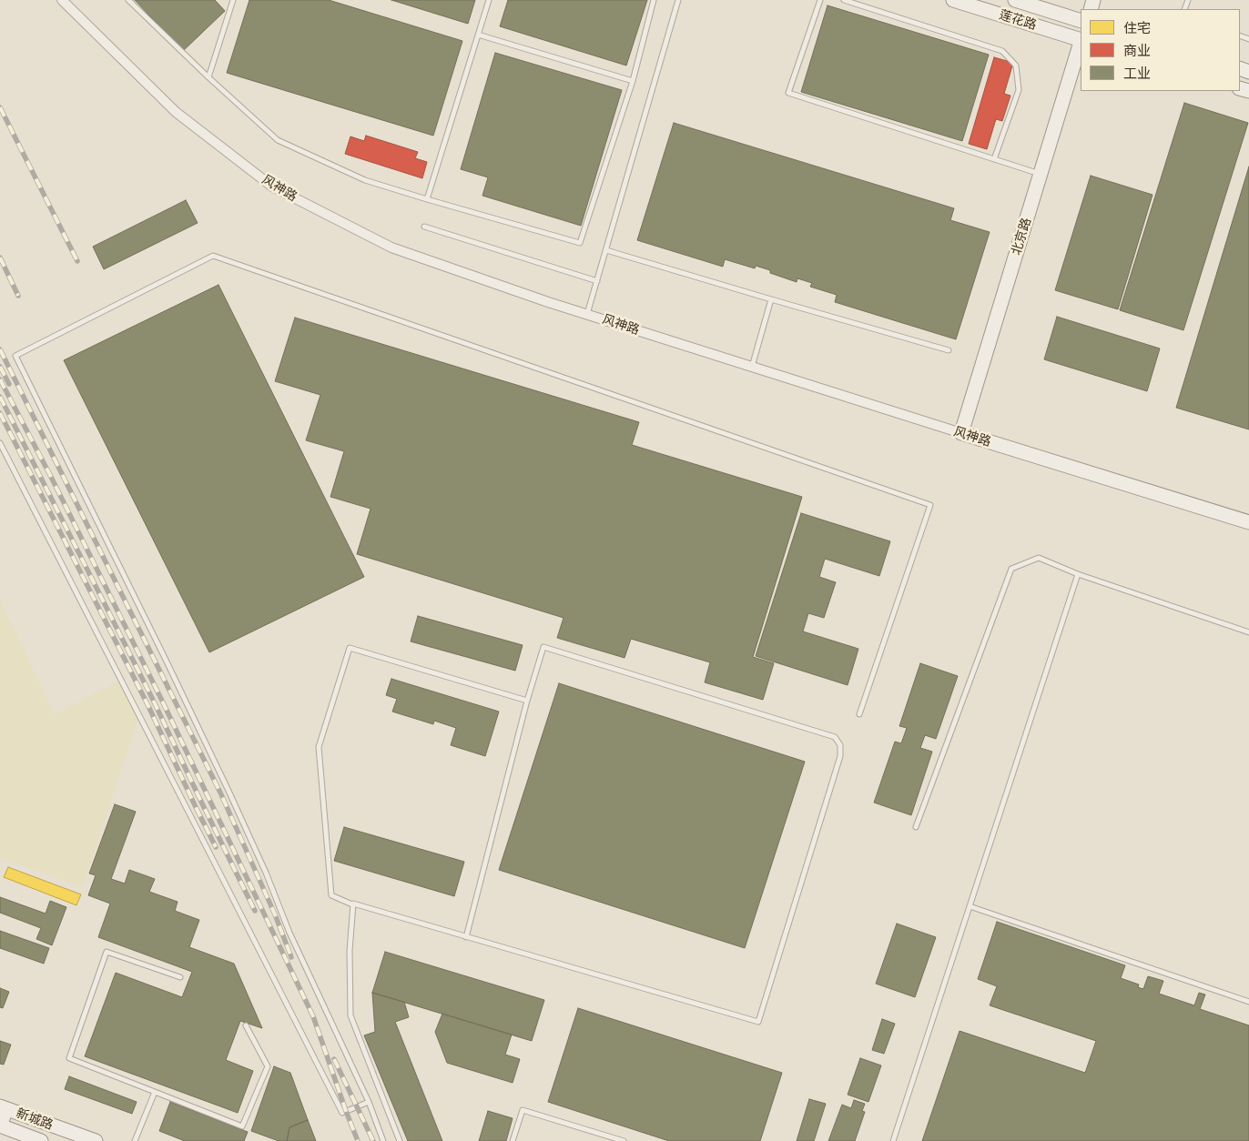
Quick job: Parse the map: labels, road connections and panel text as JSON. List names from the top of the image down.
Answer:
{
  "streets": {
    "street": [
      "莲花路",
      "风神路",
      "北京路",
      "新城路"
    ]
  },
  "crossings": [
    ["风神路", "北京路"]
  ],
  "legend": ["住宅", "商业", "工业"]
}
